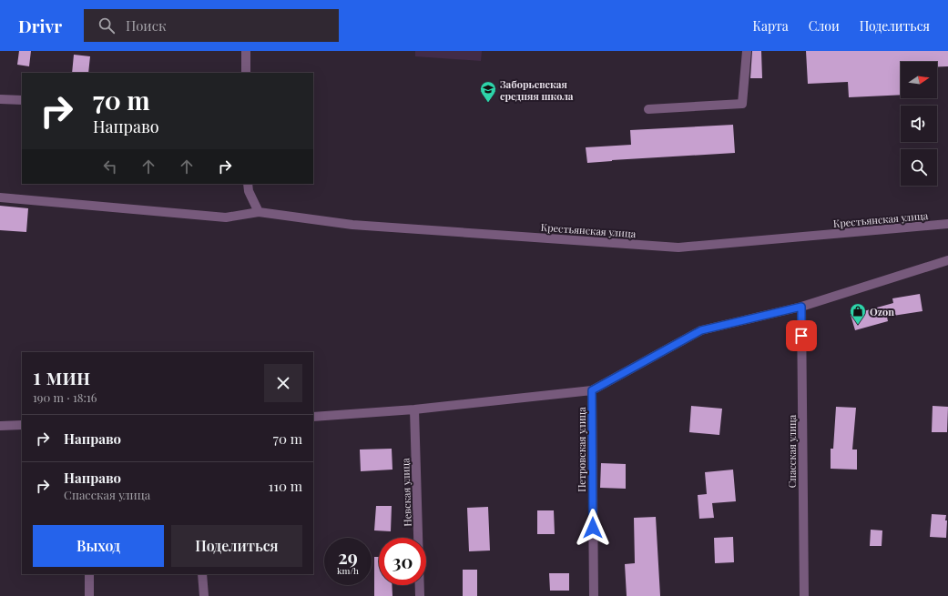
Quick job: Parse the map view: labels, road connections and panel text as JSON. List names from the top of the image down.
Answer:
{
  "streets": {
    "street": [
      "Крестьянская улица",
      "Петровская улица",
      "Спасская улица",
      "Невская улица"
    ]
  },
  "places": {
    "school or university": ["Заборьевская средняя школа"],
    "shop": ["Ozon"]
  },
  "north": "right",
  "page": {
    "header": "Drivr",
    "search": "Поиск",
    "nav": ["Карта", "Слои", "Поделиться"],
    "turn": ["70 m", "Направо"],
    "heading": ["1 мин", "190 m · 18:16"],
    "list": [
      {
        "name": "Направо",
        "value": "70 m"
      },
      {
        "name": "Направо",
        "note": "Спасская улица",
        "value": "110 m"
      }
    ],
    "buttons": ["Выход", "Поделиться"],
    "speed": "29 km/h",
    "limit": "30"
  }
}
